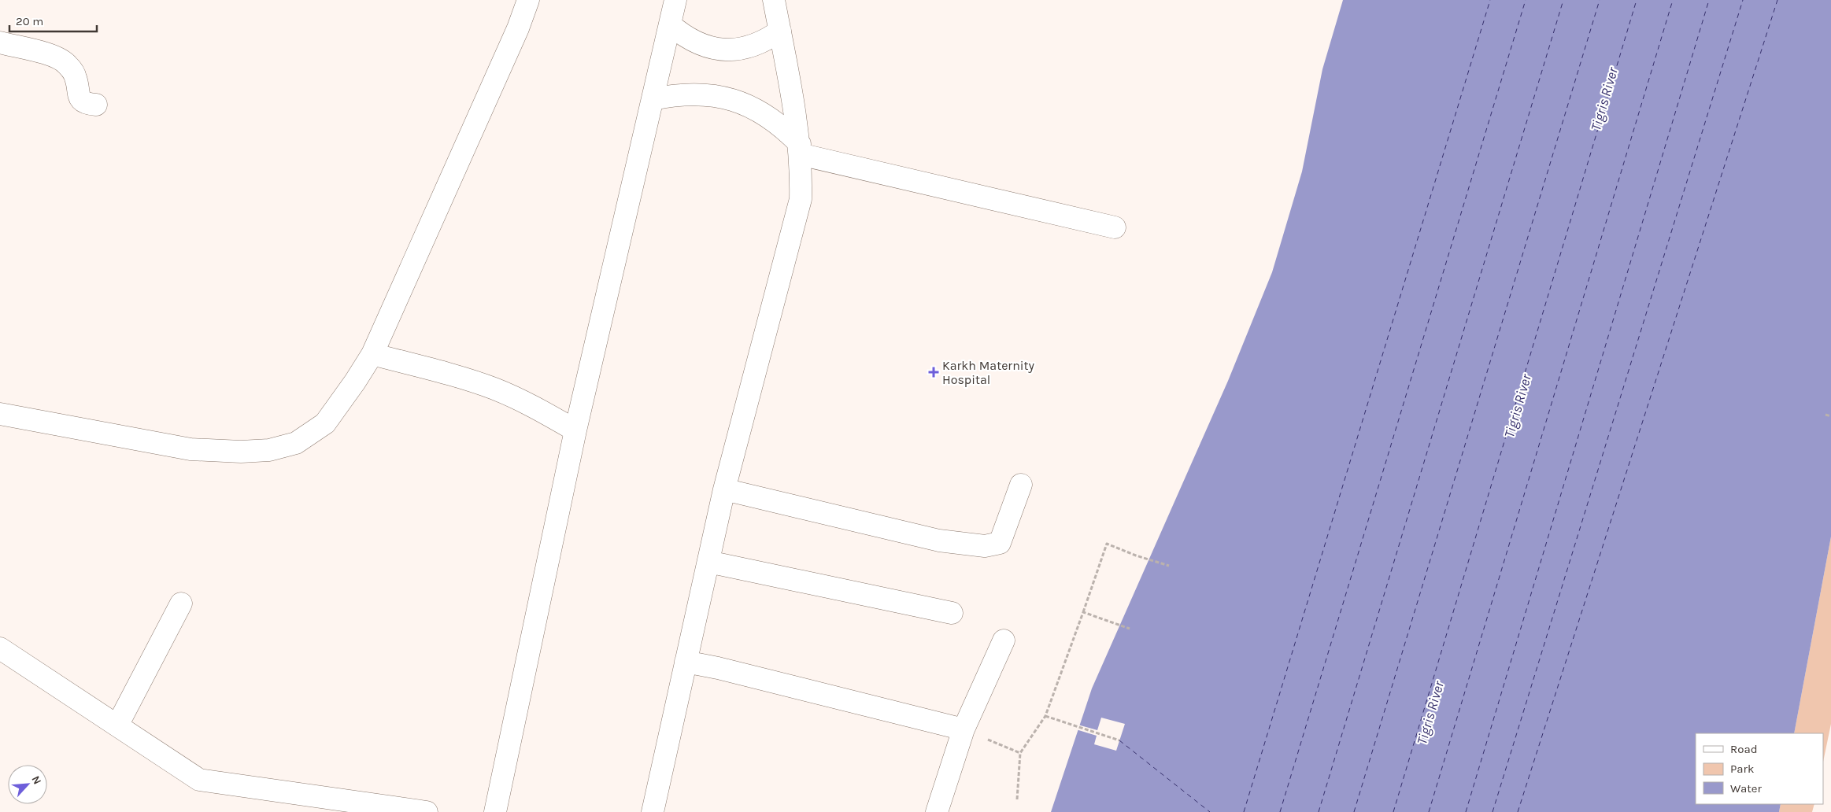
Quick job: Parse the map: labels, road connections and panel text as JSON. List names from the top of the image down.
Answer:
{
  "water": ["Tigris River"],
  "places": {
    "health": ["Karkh Maternity Hospital"]
  },
  "legend": ["Road", "Park", "Water"],
  "scale_bar": "20 m",
  "north": "top right"
}
